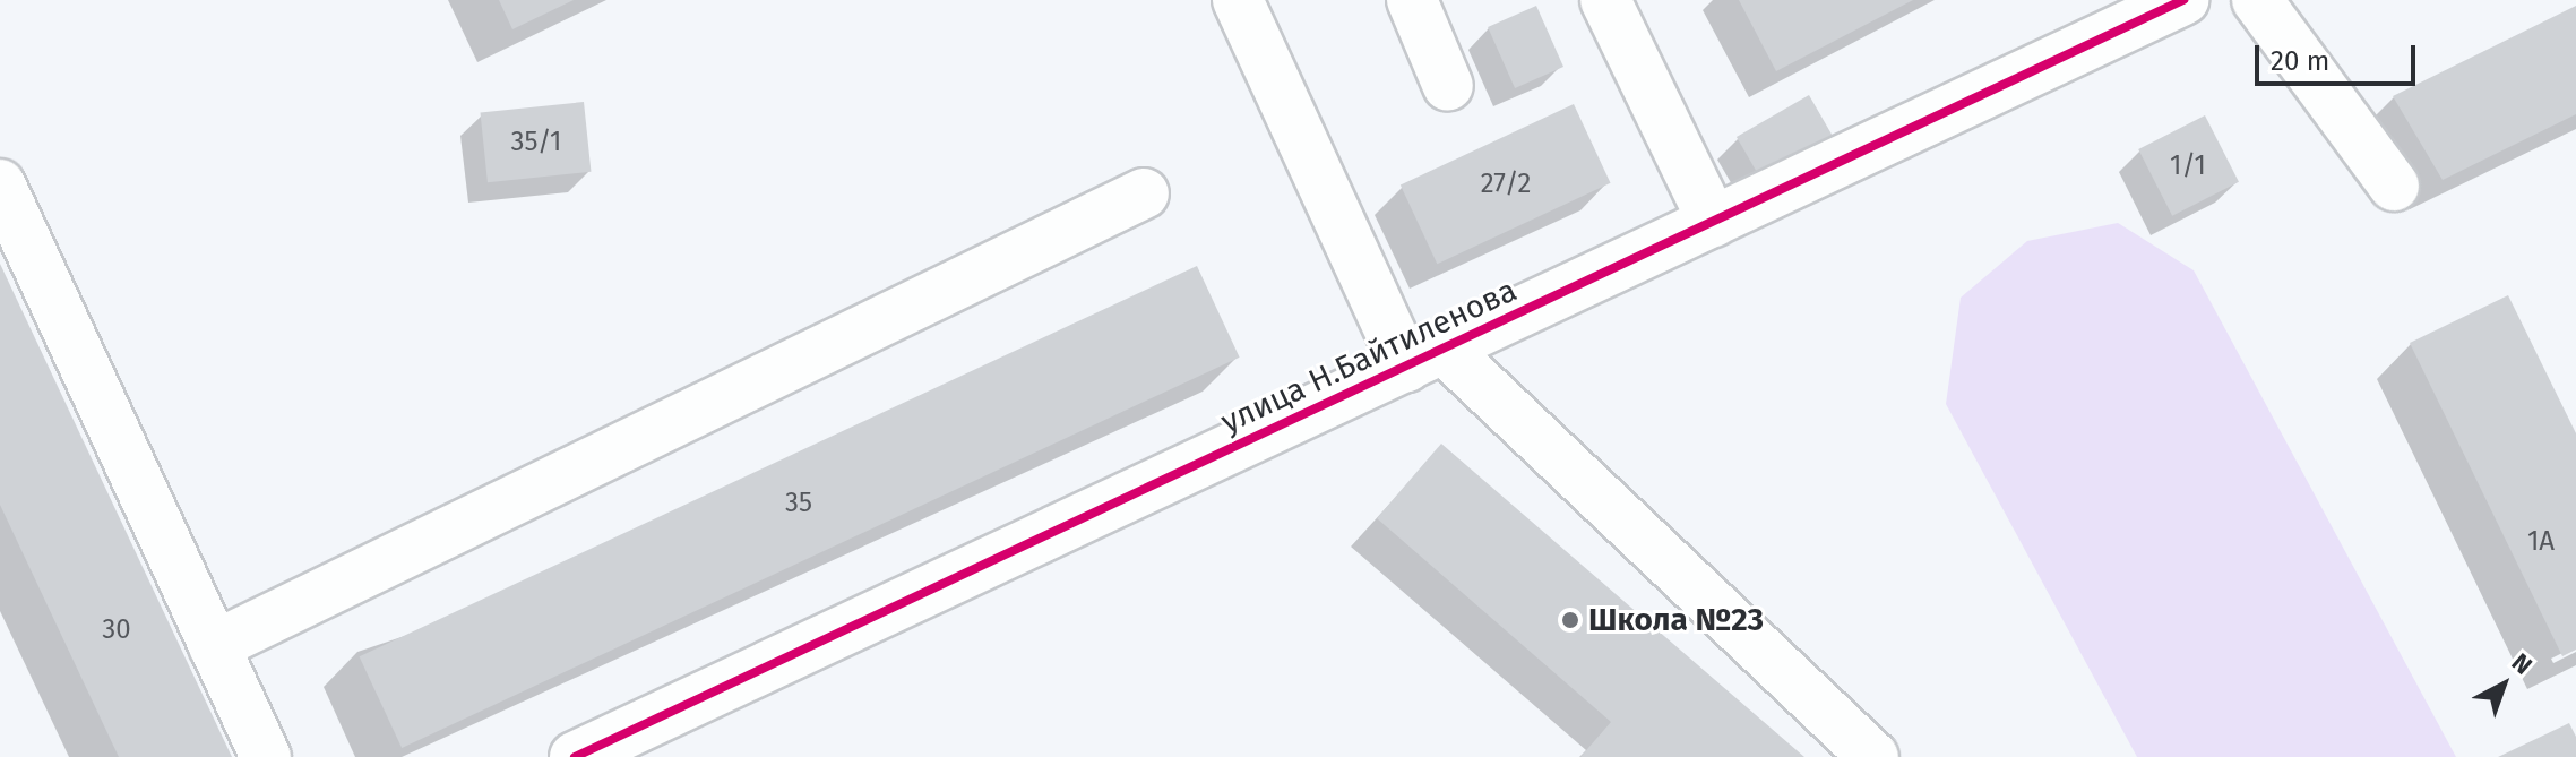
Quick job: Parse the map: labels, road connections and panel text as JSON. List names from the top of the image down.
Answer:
{
  "streets": {
    "street": ["улица Н.Байтиленова"]
  },
  "places": ["Школа №23"],
  "house_numbers": [
    "35/1",
    "1/1",
    "27/2",
    "35",
    "1А",
    "30"
  ],
  "scale_bar": "20 m",
  "north": "top right"
}
